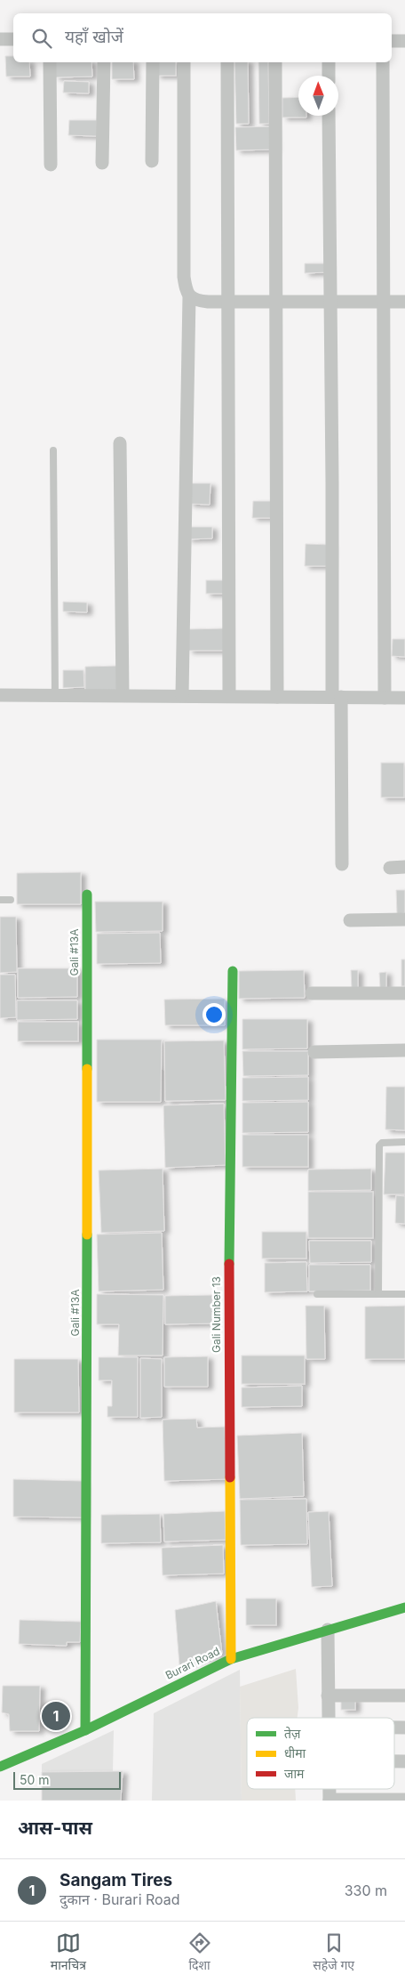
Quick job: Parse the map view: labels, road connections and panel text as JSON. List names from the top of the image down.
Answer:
{
  "streets": {
    "street": ["Gali #13A", "Gali Number 13", "Burari Road"]
  },
  "crossings": [
    ["Gali #13A", "Burari Road"],
    ["Gali Number 13", "Burari Road"]
  ],
  "legend": ["तेज़", "धीमा", "जाम"],
  "scale_bar": "50 m",
  "north": "top",
  "page": {
    "search": "यहाँ खोजें",
    "pins": "1",
    "scale": "50 m",
    "heading": "आस-पास",
    "list": [
      {
        "mark": "1",
        "name": "Sangam Tires",
        "note": "दुकान · Burari Road",
        "value": "330 m"
      }
    ],
    "nav": ["मानचित्र", "दिशा", "सहेजे गए"]
  }
}
